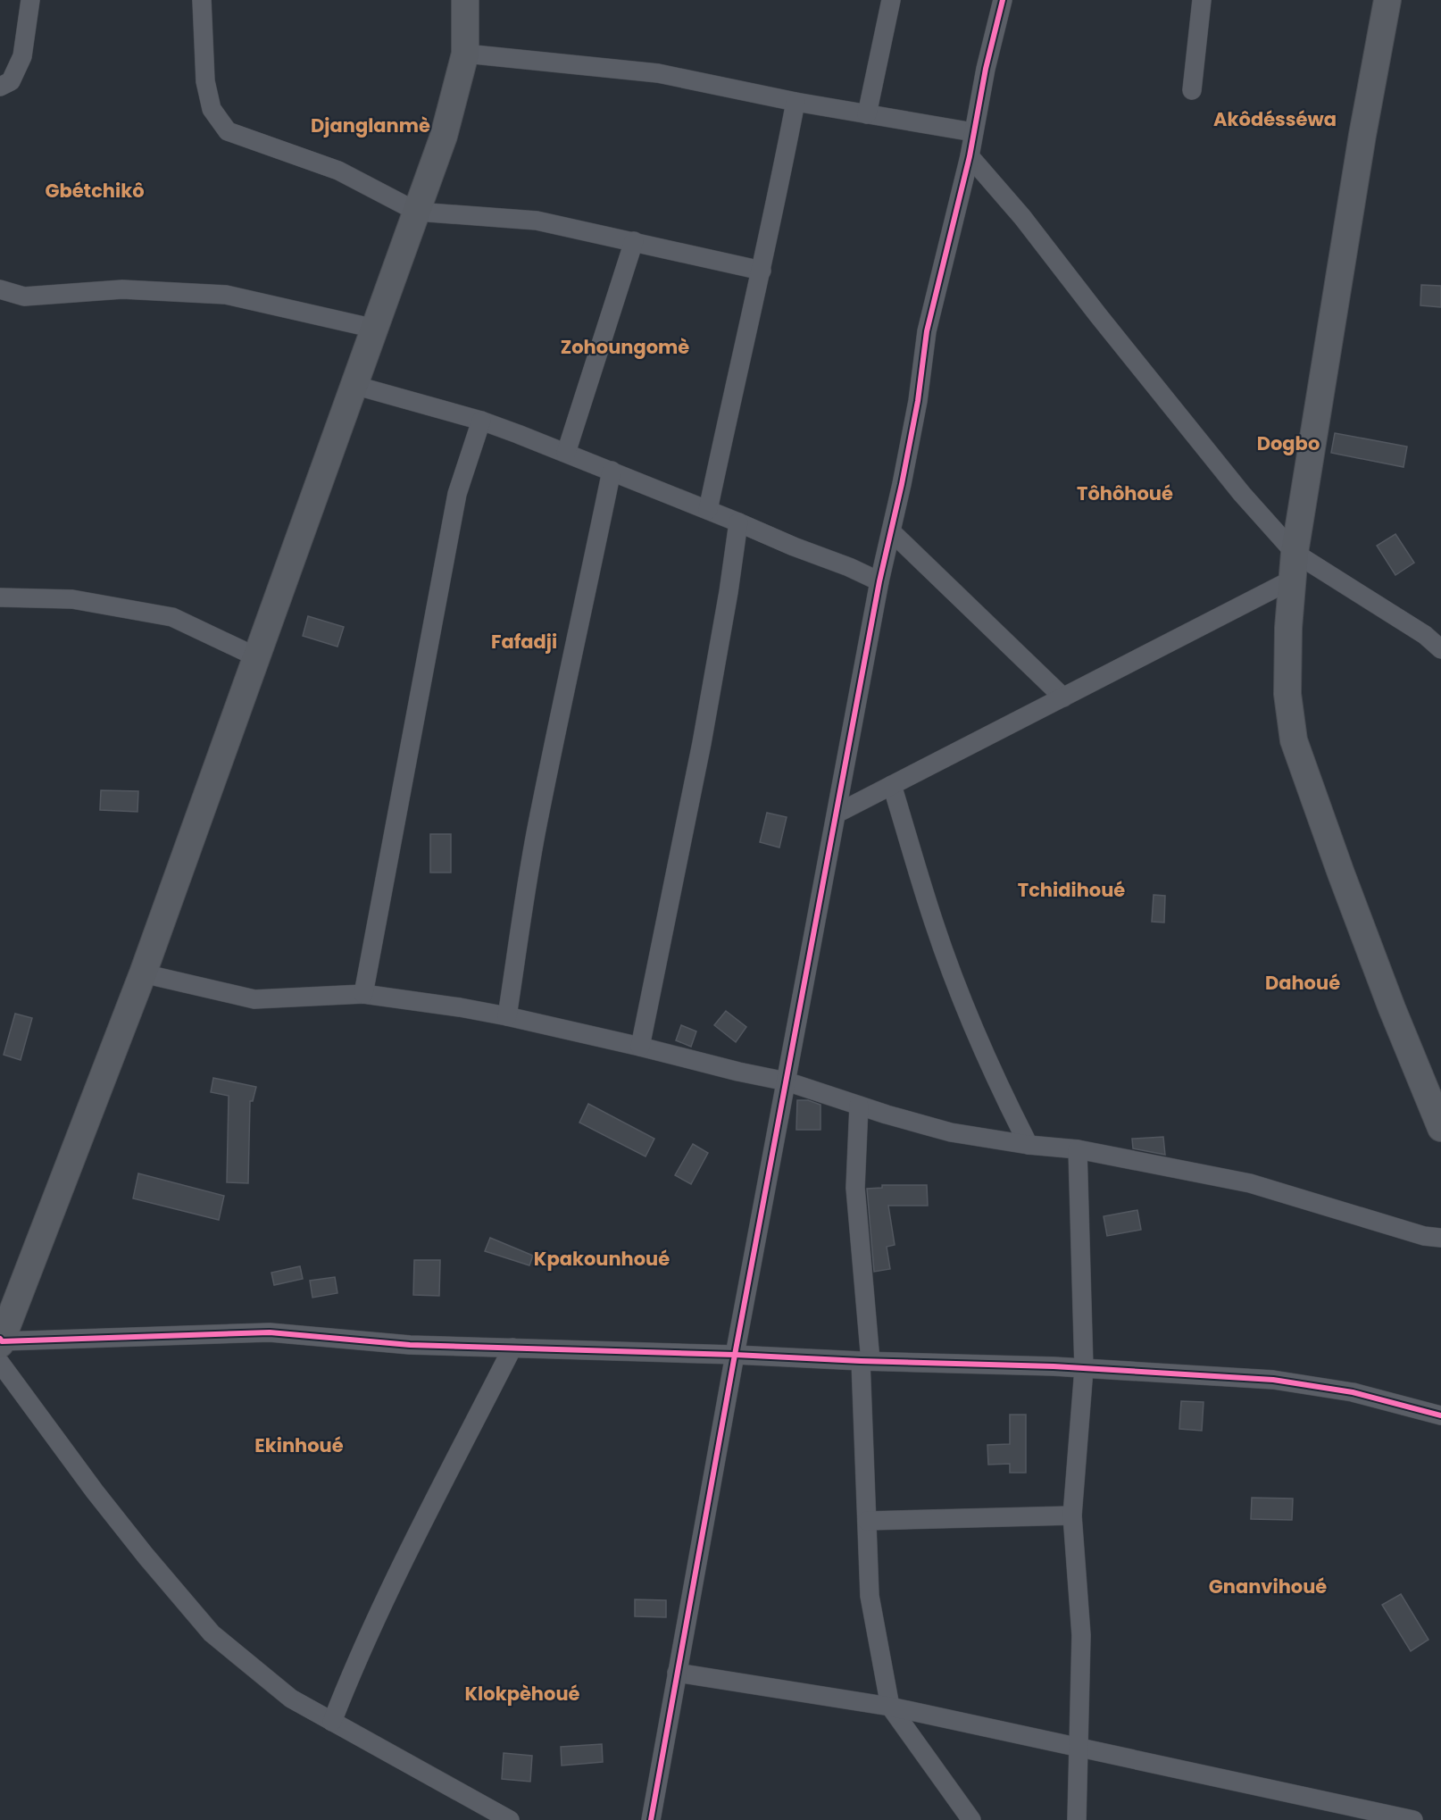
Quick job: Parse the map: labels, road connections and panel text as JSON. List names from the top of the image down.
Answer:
{
  "districts": [
    "Akôdésséwa",
    "Djanglanmè",
    "Gbétchikô",
    "Zohoungomè",
    "Dogbo",
    "Tôhôhoué",
    "Fafadji",
    "Tchidihoué",
    "Dahoué",
    "Kpakounhoué",
    "Ekinhoué",
    "Gnanvihoué",
    "Klokpèhoué"
  ]
}
